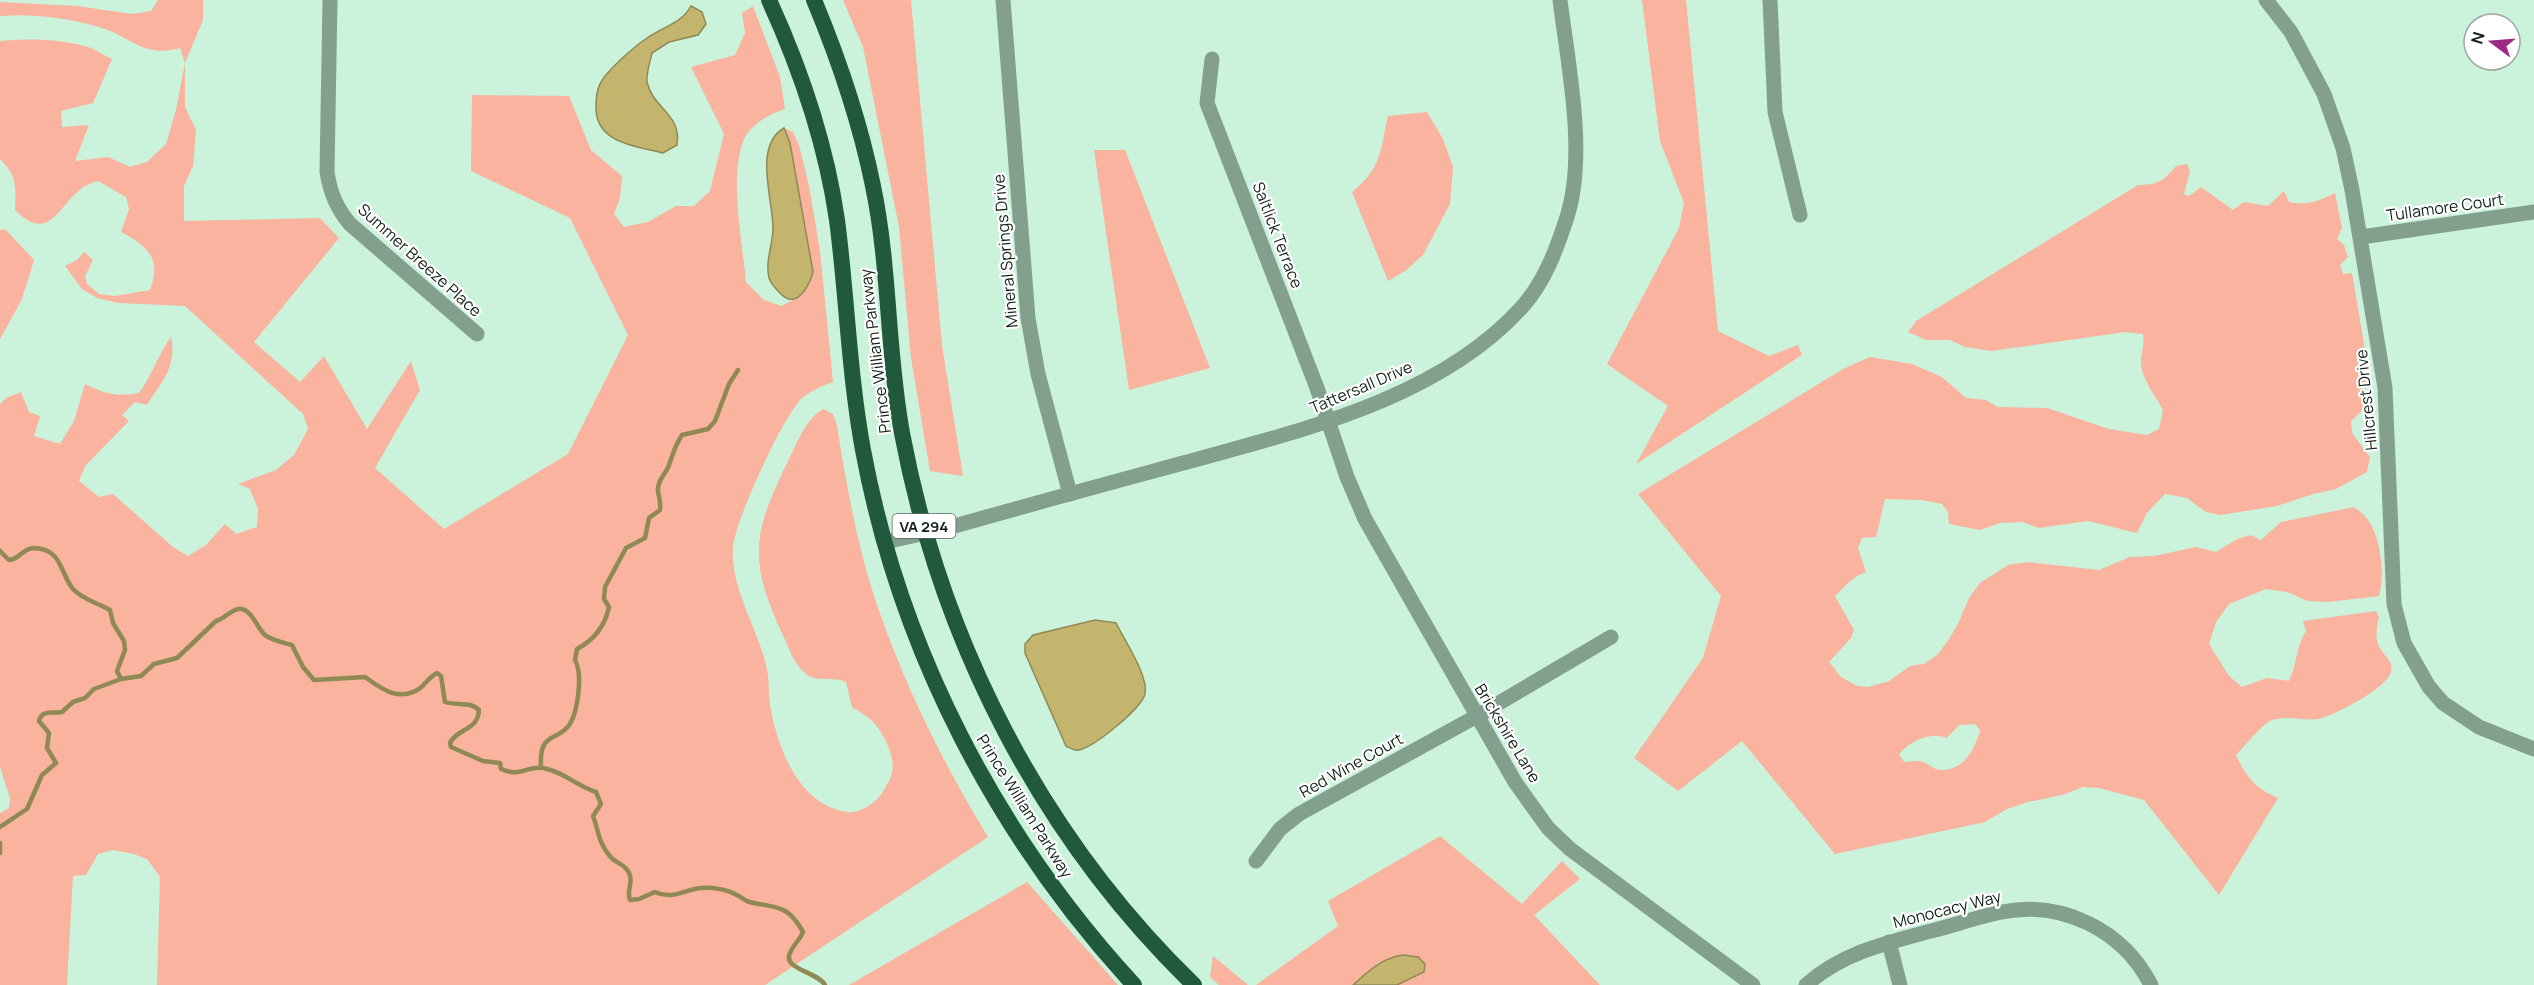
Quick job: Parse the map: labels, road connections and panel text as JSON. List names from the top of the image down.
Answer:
{
  "streets": {
    "highway": ["Prince William Parkway", "VA 294"],
    "street": [
      "Tullamore Court",
      "Saltlick Terrace",
      "Mineral Springs Drive",
      "Summer Breeze Place",
      "Tattersall Drive",
      "Hillcrest Drive",
      "Brickshire Lane",
      "Red Wine Court",
      "Monocacy Way"
    ]
  },
  "crossings": [
    ["Tullamore Court", "Hillcrest Drive"],
    ["Saltlick Terrace", "Tattersall Drive"],
    ["Saltlick Terrace", "Brickshire Lane"],
    ["Mineral Springs Drive", "Tattersall Drive"],
    ["Prince William Parkway", "Tattersall Drive"],
    ["Tattersall Drive", "Brickshire Lane"],
    ["Brickshire Lane", "Red Wine Court"]
  ],
  "north": "left"
}
